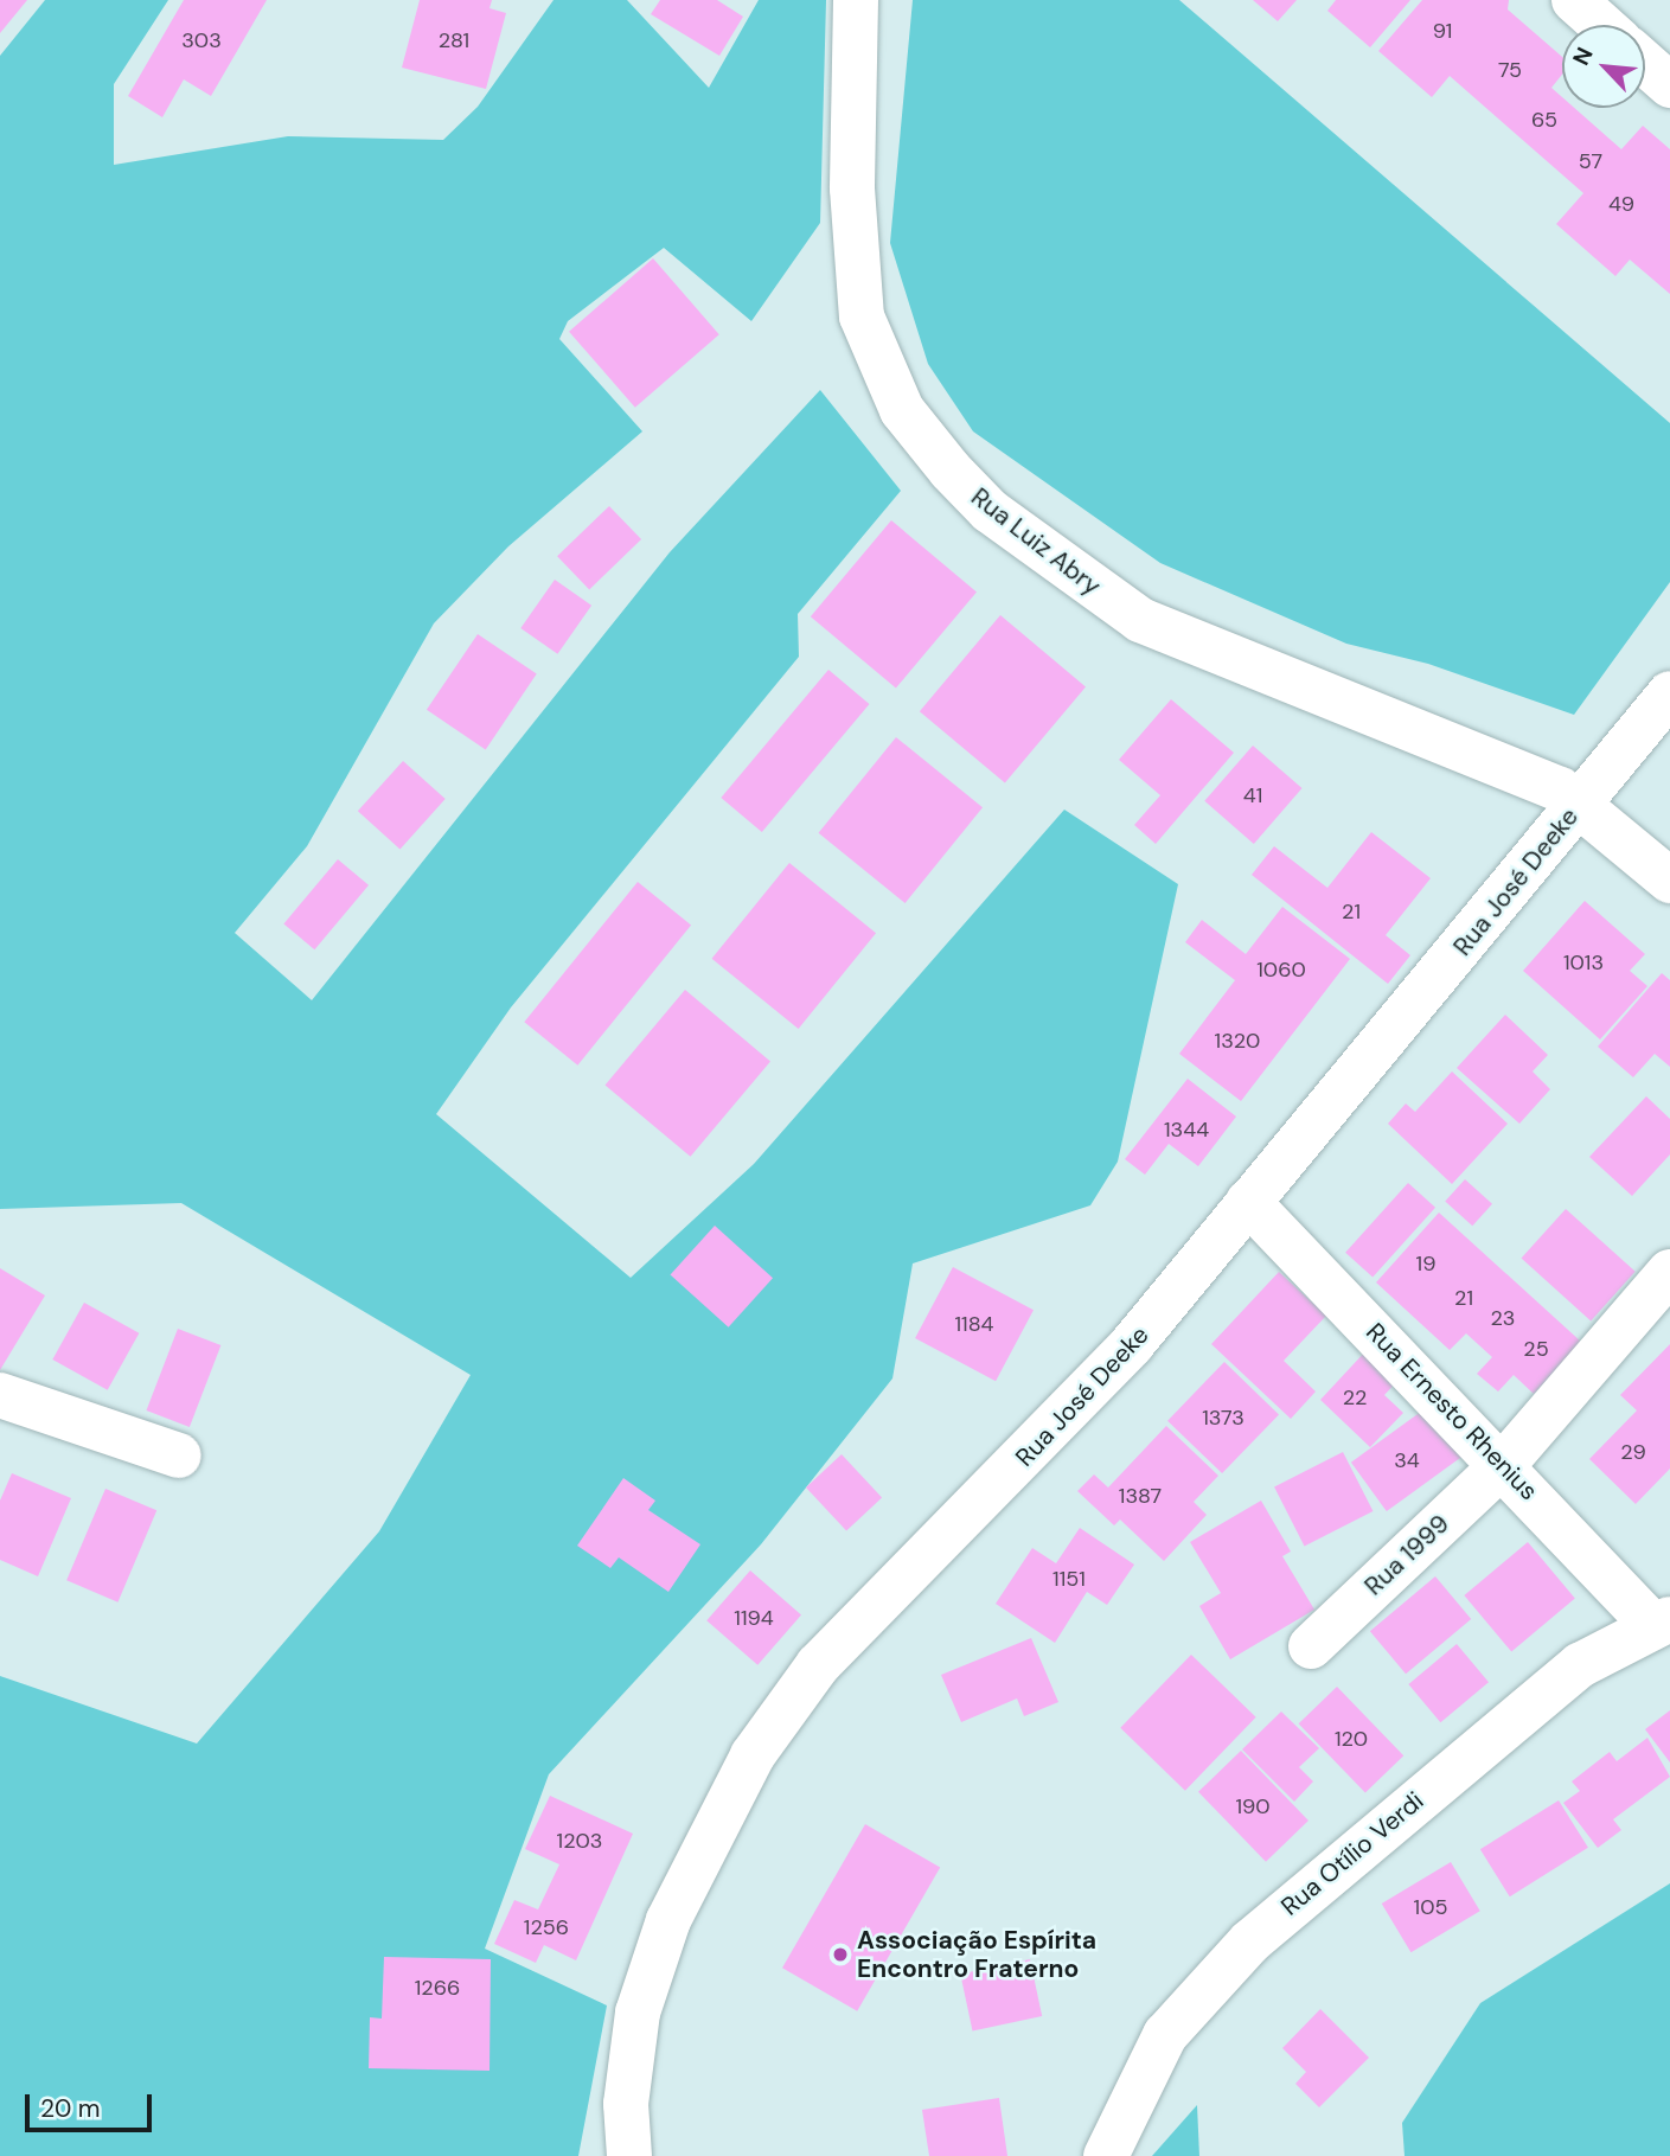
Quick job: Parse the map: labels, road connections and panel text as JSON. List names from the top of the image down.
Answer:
{
  "streets": {
    "street": [
      "Rua Luiz Abry",
      "Rua José Deeke",
      "Rua Ernesto Rhenius",
      "Rua 1999",
      "Rua Otílio Verdi"
    ]
  },
  "crossings": [
    ["Rua Luiz Abry", "Rua José Deeke"],
    ["Rua José Deeke", "Rua Ernesto Rhenius"],
    ["Rua Ernesto Rhenius", "Rua 1999"],
    ["Rua Ernesto Rhenius", "Rua Otílio Verdi"]
  ],
  "places": ["Associação Espírita Encontro Fraterno"],
  "house_numbers": [
    "91",
    "303",
    "281",
    "75",
    "65",
    "57",
    "49",
    "41",
    "21",
    "1013",
    "1060",
    "1320",
    "1344",
    "19",
    "21",
    "23",
    "1184",
    "25",
    "22",
    "1373",
    "29",
    "34",
    "1387",
    "1151",
    "1194",
    "120",
    "190",
    "1203",
    "105",
    "1256",
    "1266"
  ],
  "scale_bar": "20 m",
  "north": "top left"
}
